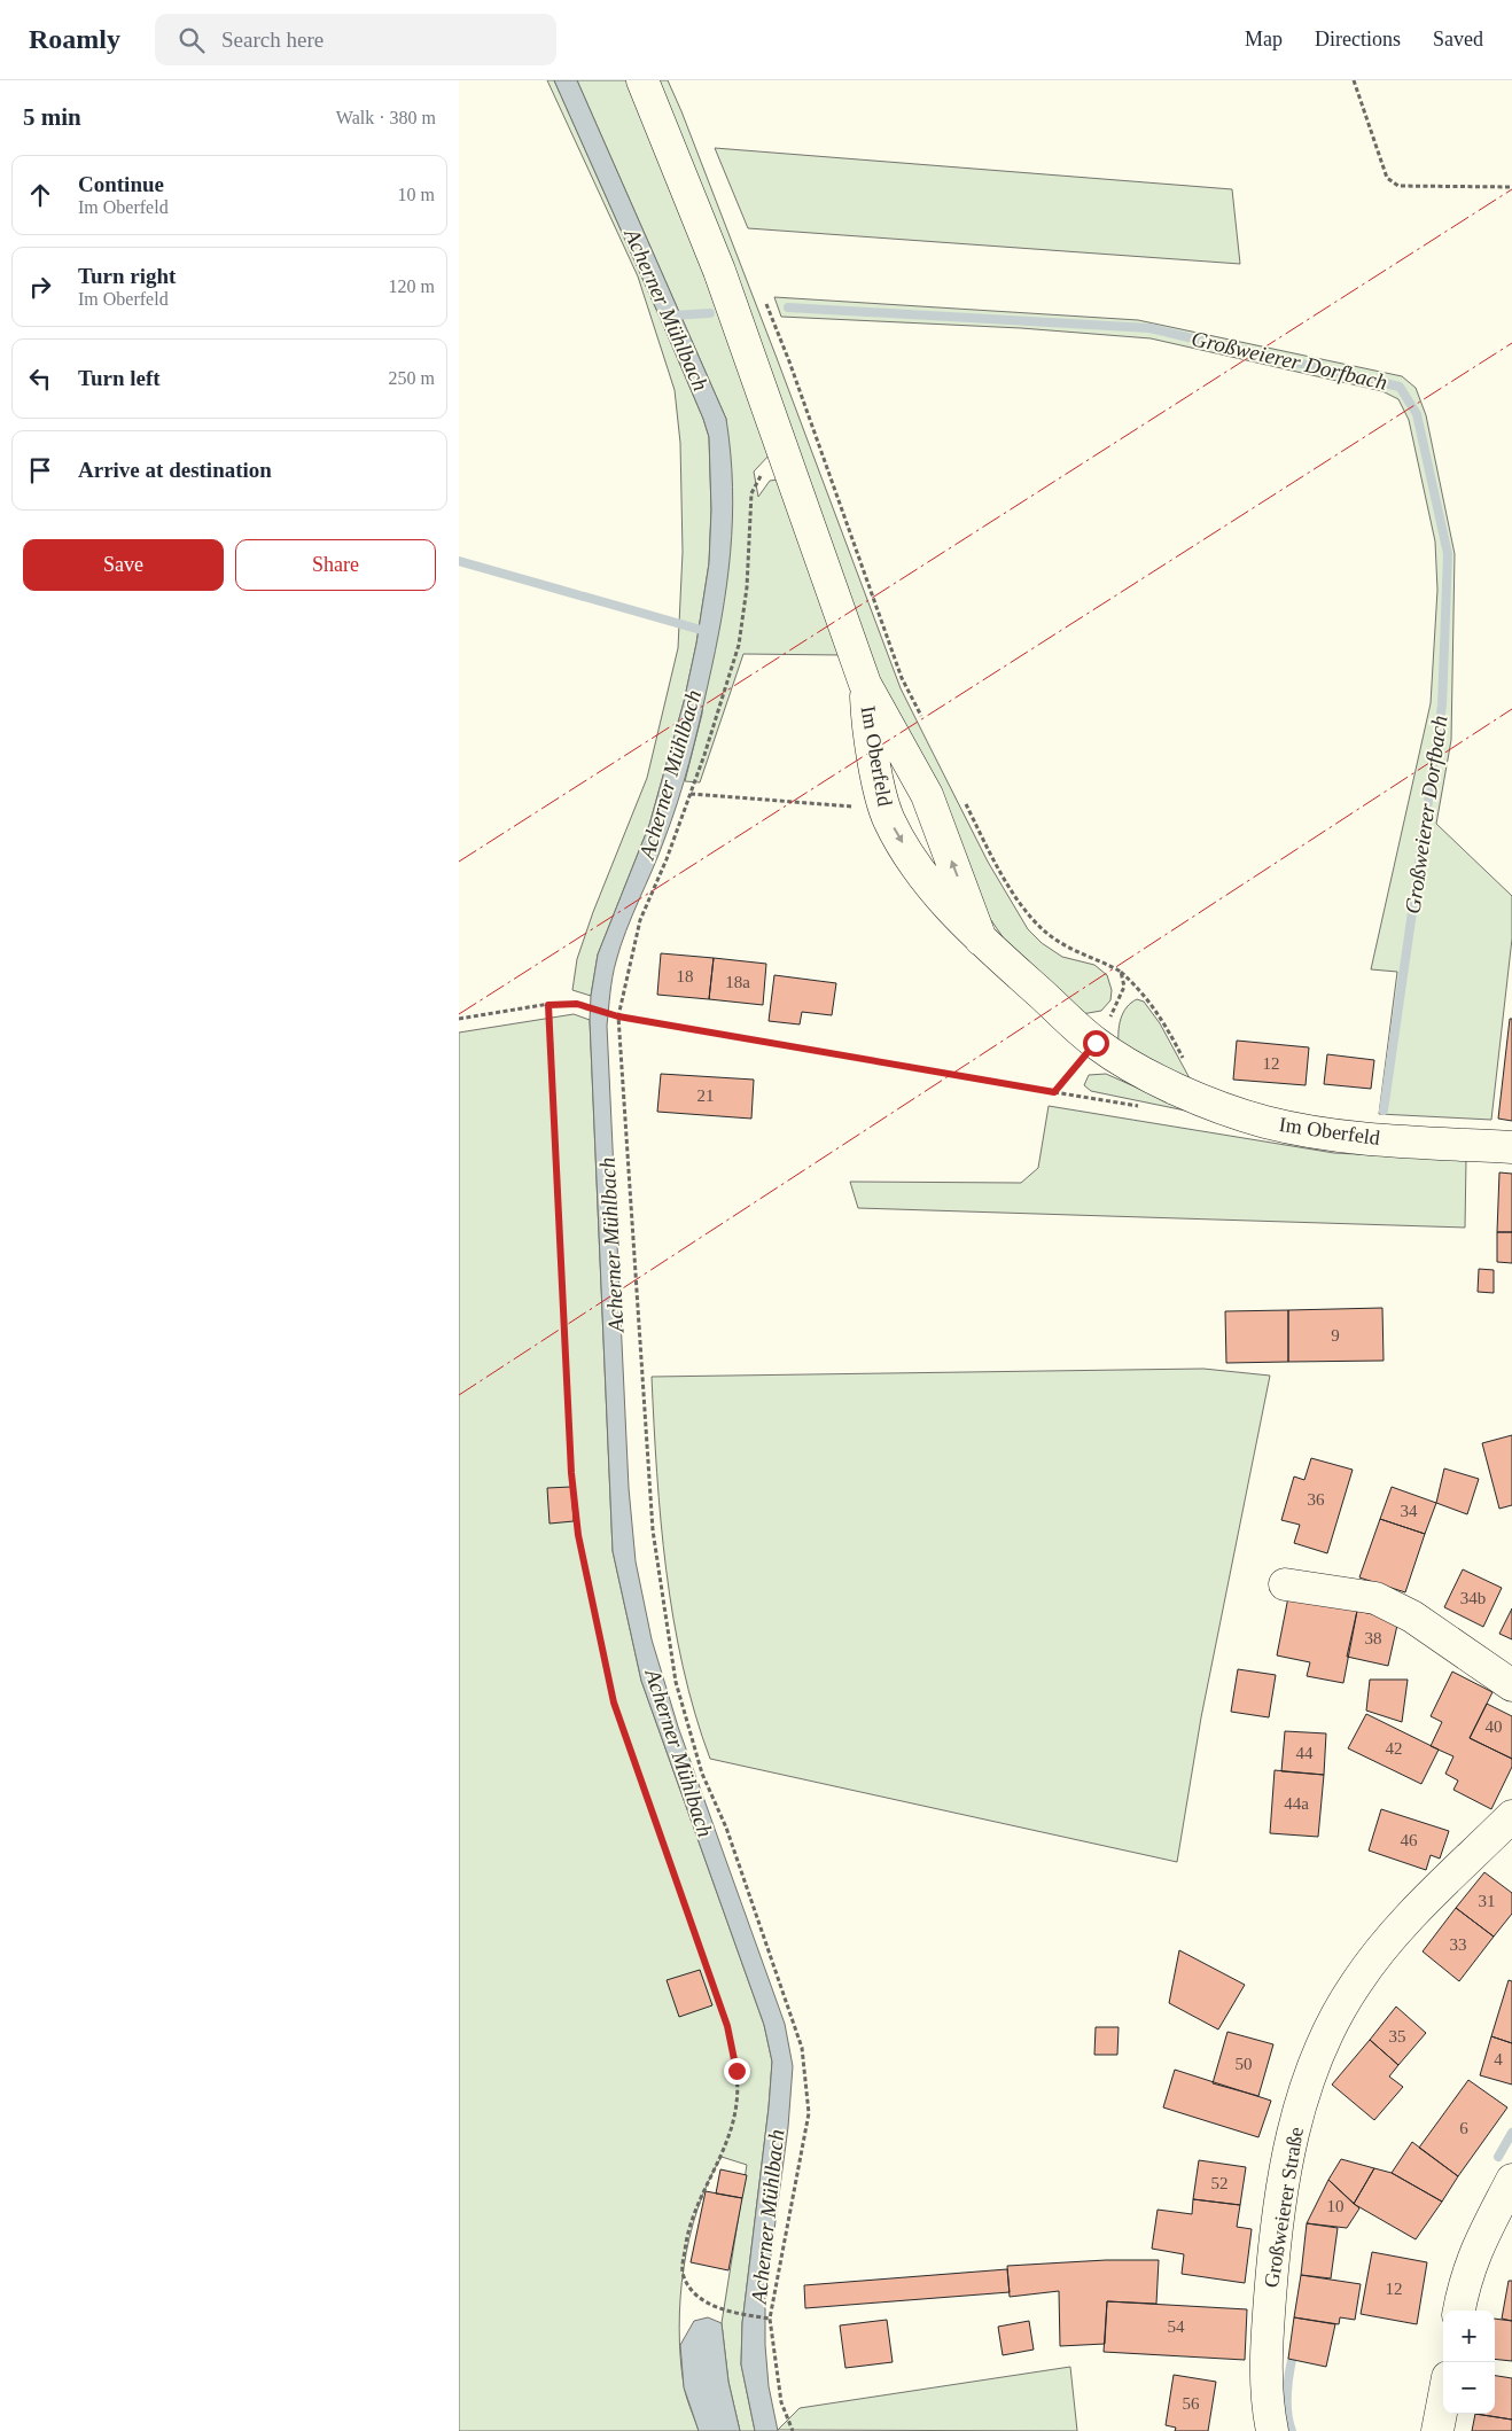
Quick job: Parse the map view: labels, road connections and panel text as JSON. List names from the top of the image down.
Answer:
{
  "streets": {
    "street": ["Im Oberfeld", "Großweierer Straße"]
  },
  "water": ["Acherner Mühlbach", "Großweierer Dorfbach"],
  "house_numbers": [
    "18",
    "18a",
    "12",
    "21",
    "9",
    "36",
    "34",
    "34b",
    "38",
    "40",
    "42",
    "44",
    "44a",
    "46",
    "31",
    "33",
    "35",
    "4",
    "50",
    "6",
    "52",
    "10",
    "12",
    "54",
    "56"
  ],
  "page": {
    "header": "Roamly",
    "search": "Search here",
    "nav": ["Map", "Directions", "Saved"],
    "heading": ["5 min", "Walk · 380 m"],
    "list": [
      ["Continue", "Im Oberfeld", "10 m"],
      ["Turn right", "Im Oberfeld", "120 m"],
      ["Turn left", "250 m"],
      "Arrive at destination"
    ],
    "buttons": ["Save", "Share"],
    "map_buttons": ["+", "−"]
  }
}
